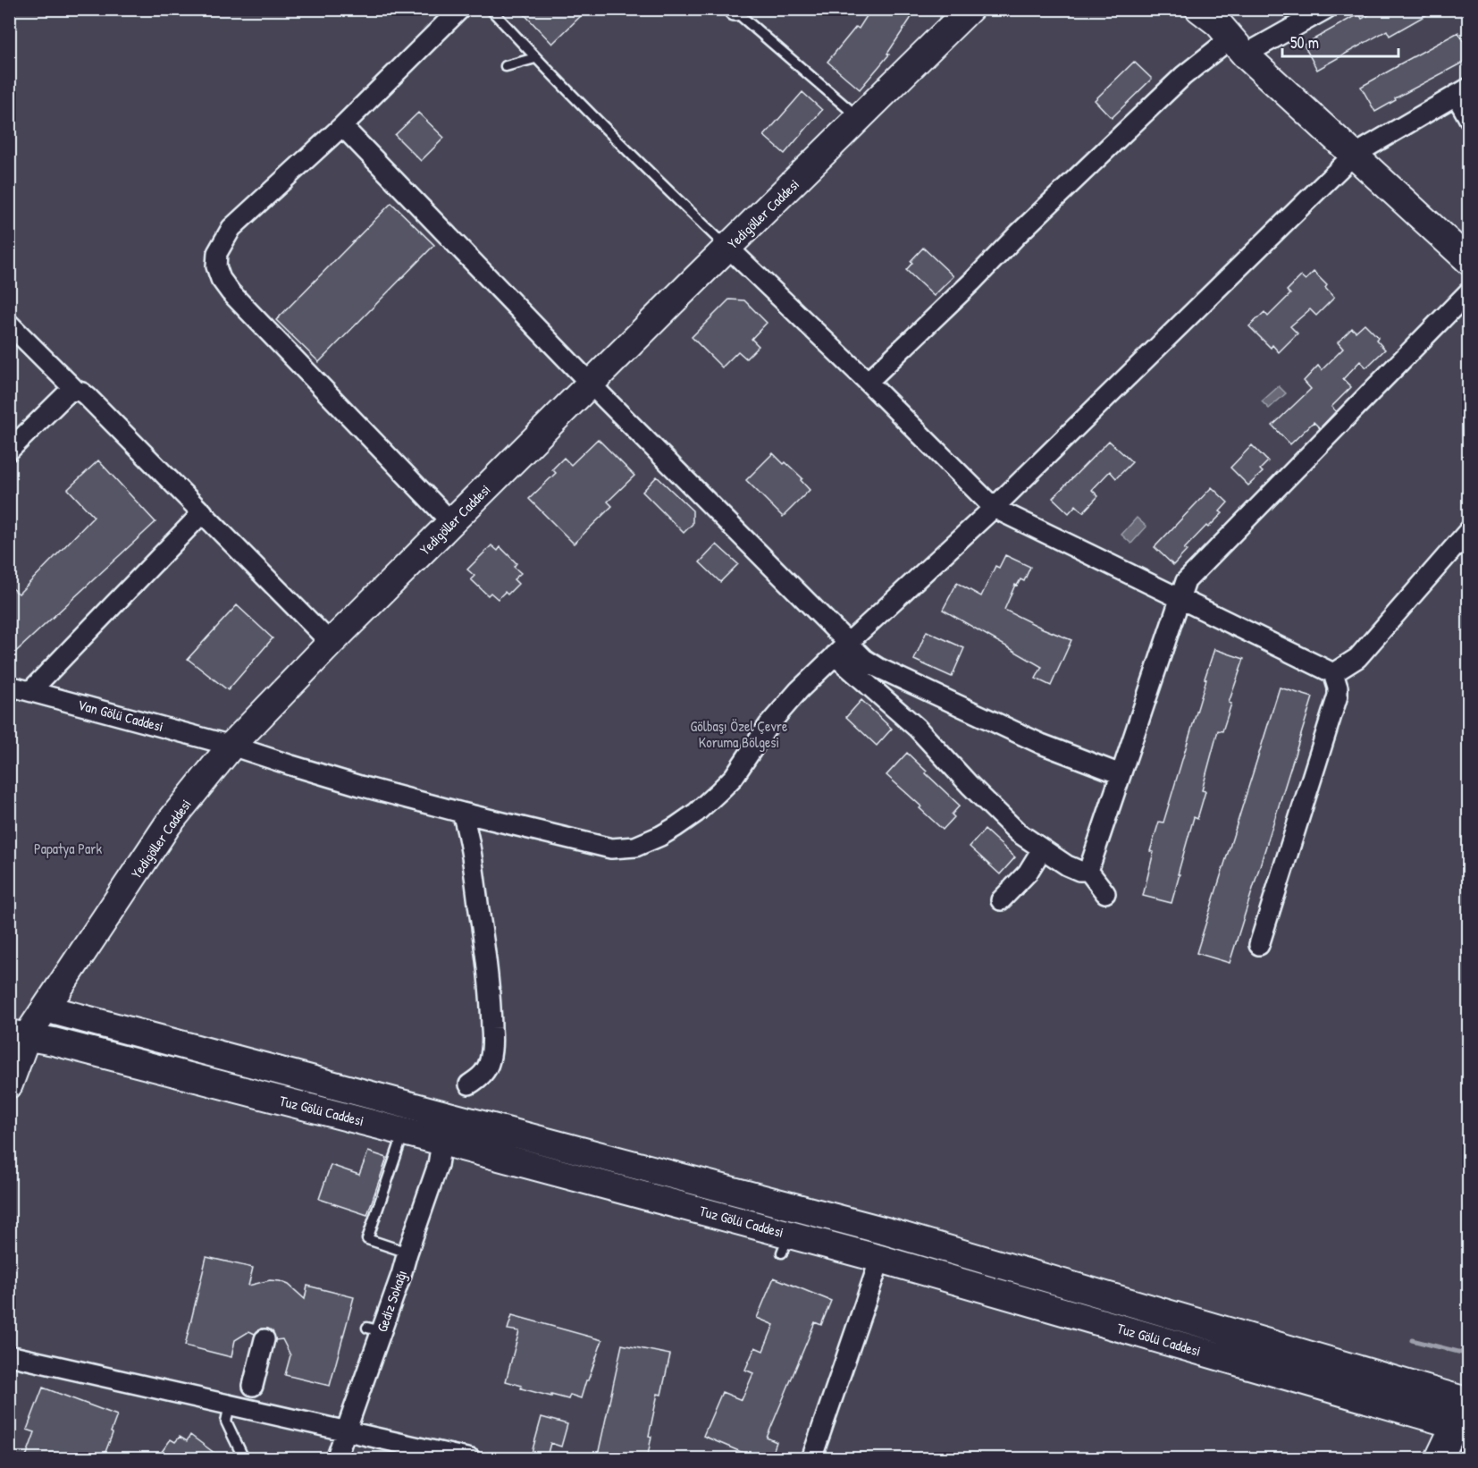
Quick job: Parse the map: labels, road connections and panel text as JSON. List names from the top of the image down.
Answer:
{
  "streets": {
    "street": [
      "Yedigöller Caddesi",
      "Van Gölü Caddesi",
      "Tuz Gölü Caddesi",
      "Gediz Sokağı"
    ]
  },
  "crossings": [
    ["Yedigöller Caddesi", "Van Gölü Caddesi"],
    ["Yedigöller Caddesi", "Tuz Gölü Caddesi"],
    ["Tuz Gölü Caddesi", "Gediz Sokağı"]
  ],
  "parks": ["Gölbaşı Özel Çevre Koruma Bölgesi", "Papatya Park"],
  "scale_bar": "50 m"
}
